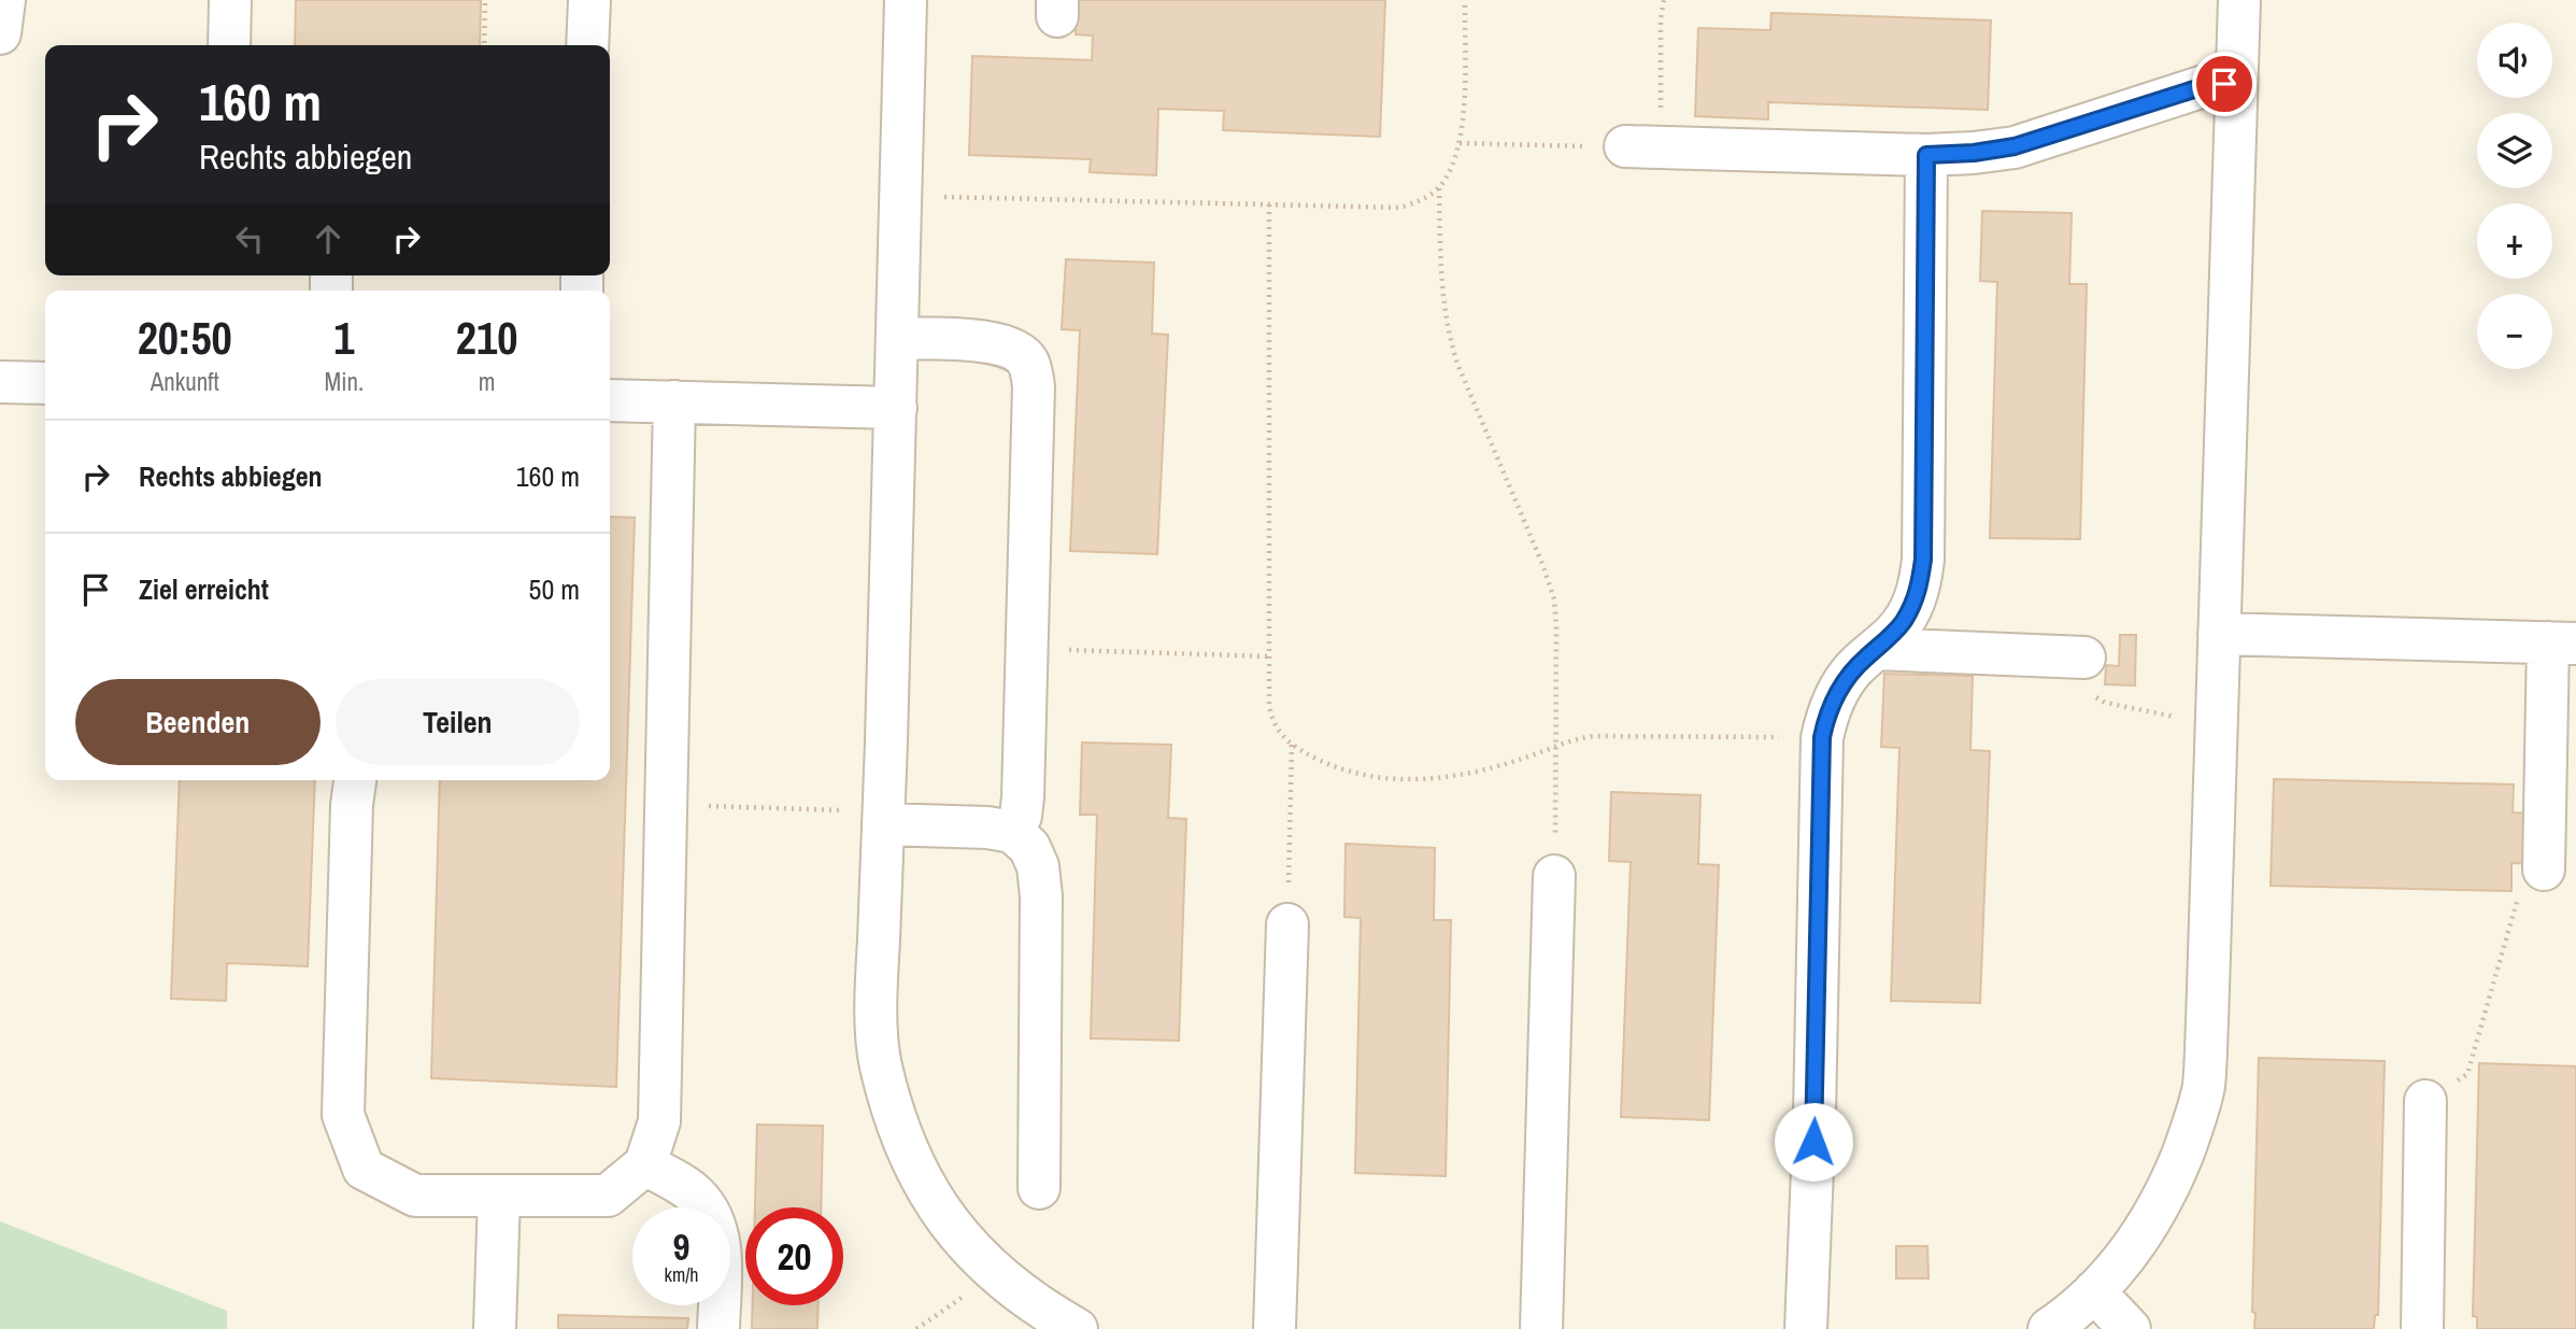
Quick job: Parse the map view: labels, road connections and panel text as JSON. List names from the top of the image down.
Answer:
{
  "page": {
    "map_buttons": ["+", "−"],
    "turn": ["160 m", "Rechts abbiegen"],
    "eta": [
      "20:50",
      "Ankunft",
      "1",
      "Min.",
      "210",
      "m"
    ],
    "list": [
      {
        "name": "Rechts abbiegen",
        "value": "160 m"
      },
      {
        "name": "Ziel erreicht",
        "value": "50 m"
      }
    ],
    "buttons": ["Beenden", "Teilen"],
    "speed": "9 km/h",
    "limit": "20"
  }
}
